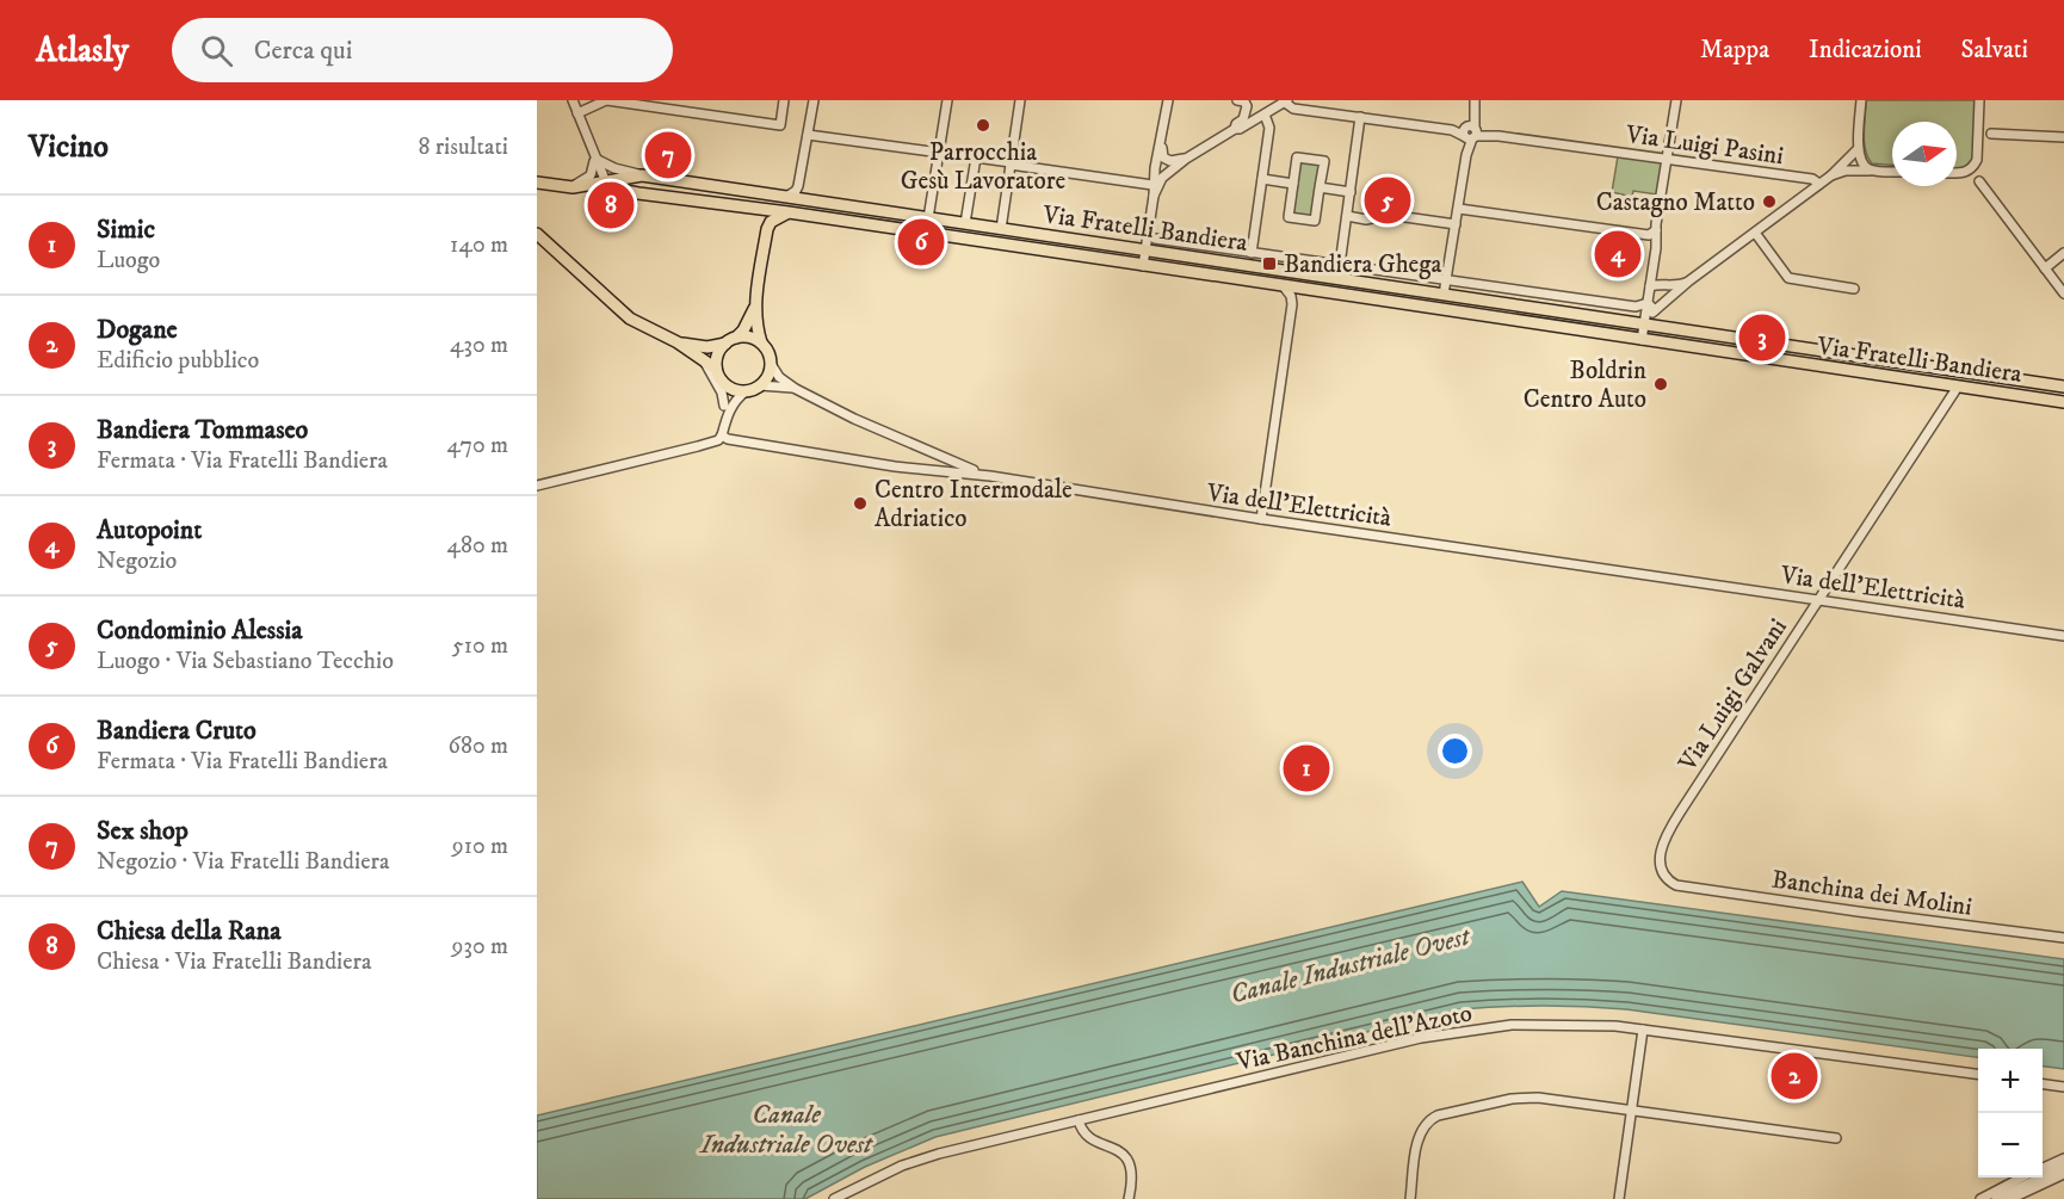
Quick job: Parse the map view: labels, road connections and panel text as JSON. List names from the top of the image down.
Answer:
{
  "streets": {
    "main road": ["Via Fratelli Bandiera"],
    "street": [
      "Via Luigi Pasini",
      "Via dell'Elettricità",
      "Via Luigi Galvani",
      "Banchina dei Molini",
      "Via Banchina dell'Azoto"
    ]
  },
  "crossings": [
    ["Via Fratelli Bandiera", "Via Luigi Galvani"],
    ["Via dell'Elettricità", "Via Luigi Galvani"],
    ["Via Luigi Galvani", "Banchina dei Molini"]
  ],
  "water": ["Canale Industriale Ovest"],
  "places": {
    "other": [
      "Parrocchia Gesù Lavoratore",
      "Castagno Matto",
      "Boldrin Centro Auto",
      "Centro Intermodale Adriatico"
    ],
    "transit": ["Bandiera Ghega"]
  },
  "north": "right",
  "page": {
    "header": "Atlasly",
    "search": "Cerca qui",
    "nav": ["Mappa", "Indicazioni", "Salvati"],
    "heading": ["Vicino", "8 risultati"],
    "pins": [
      "7",
      "5",
      "8",
      "6",
      "4",
      "3",
      "1",
      "2"
    ],
    "list": [
      {
        "mark": "1",
        "name": "Simic",
        "note": "Luogo",
        "value": "140 m"
      },
      {
        "mark": "2",
        "name": "Dogane",
        "note": "Edificio pubblico",
        "value": "430 m"
      },
      {
        "mark": "3",
        "name": "Bandiera Tommaseo",
        "note": "Fermata · Via Fratelli Bandiera",
        "value": "470 m"
      },
      {
        "mark": "4",
        "name": "Autopoint",
        "note": "Negozio",
        "value": "480 m"
      },
      {
        "mark": "5",
        "name": "Condominio Alessia",
        "note": "Luogo · Via Sebastiano Tecchio",
        "value": "510 m"
      },
      {
        "mark": "6",
        "name": "Bandiera Cruto",
        "note": "Fermata · Via Fratelli Bandiera",
        "value": "680 m"
      },
      {
        "mark": "7",
        "name": "Sex shop",
        "note": "Negozio · Via Fratelli Bandiera",
        "value": "910 m"
      },
      {
        "mark": "8",
        "name": "Chiesa della Rana",
        "note": "Chiesa · Via Fratelli Bandiera",
        "value": "930 m"
      }
    ],
    "map_buttons": ["+", "−"]
  }
}
